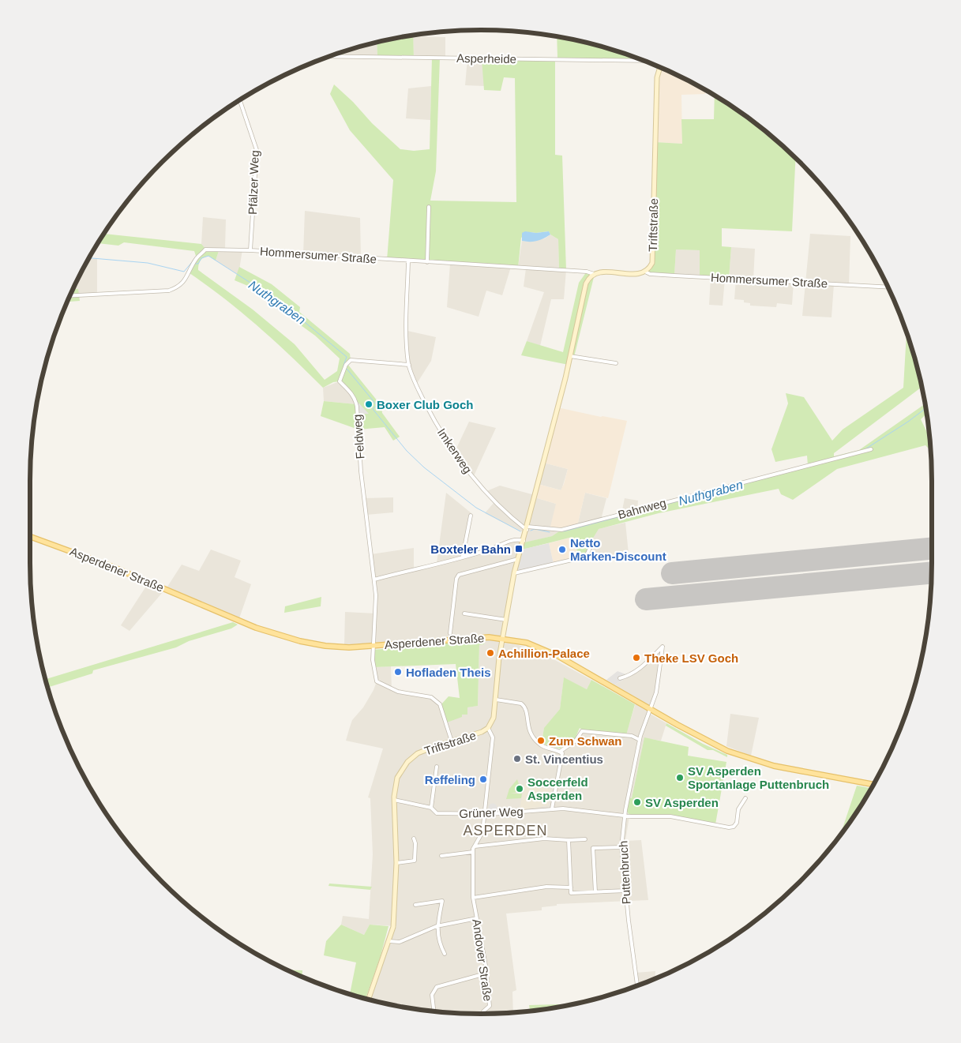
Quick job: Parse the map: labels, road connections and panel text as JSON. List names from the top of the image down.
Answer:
{
  "streets": {
    "main road": ["Asperdener Straße"],
    "street": [
      "Asperheide",
      "Pfälzer Weg",
      "Triftstraße",
      "Hommersumer Straße",
      "Feldweg",
      "Imkerweg",
      "Bahnweg",
      "Grüner Weg",
      "Puttenbruch",
      "Andover Straße"
    ]
  },
  "crossings": [
    ["Pfälzer Weg", "Hommersumer Straße"],
    ["Triftstraße", "Hommersumer Straße"],
    ["Triftstraße", "Feldweg"],
    ["Triftstraße", "Imkerweg"],
    ["Triftstraße", "Bahnweg"],
    ["Triftstraße", "Asperdener Straße"],
    ["Triftstraße", "Grüner Weg"],
    ["Triftstraße", "Andover Straße"],
    ["Hommersumer Straße", "Imkerweg"],
    ["Feldweg", "Imkerweg"],
    ["Feldweg", "Asperdener Straße"],
    ["Imkerweg", "Bahnweg"],
    ["Asperdener Straße", "Puttenbruch"],
    ["Grüner Weg", "Puttenbruch"],
    ["Grüner Weg", "Andover Straße"]
  ],
  "districts": ["ASPERDEN"],
  "water": ["Nuthgraben"],
  "places": {
    "other": [
      "Boxer Club Goch",
      "Netto Marken-Discount",
      "Achillion-Palace",
      "Theke LSV Goch",
      "Hofladen Theis",
      "Zum Schwan",
      "St. Vincentius",
      "SV Asperden Sportanlage Puttenbruch",
      "Reffeling",
      "Soccerfeld Asperden",
      "SV Asperden"
    ],
    "transit": ["Boxteler Bahn"]
  }
}
